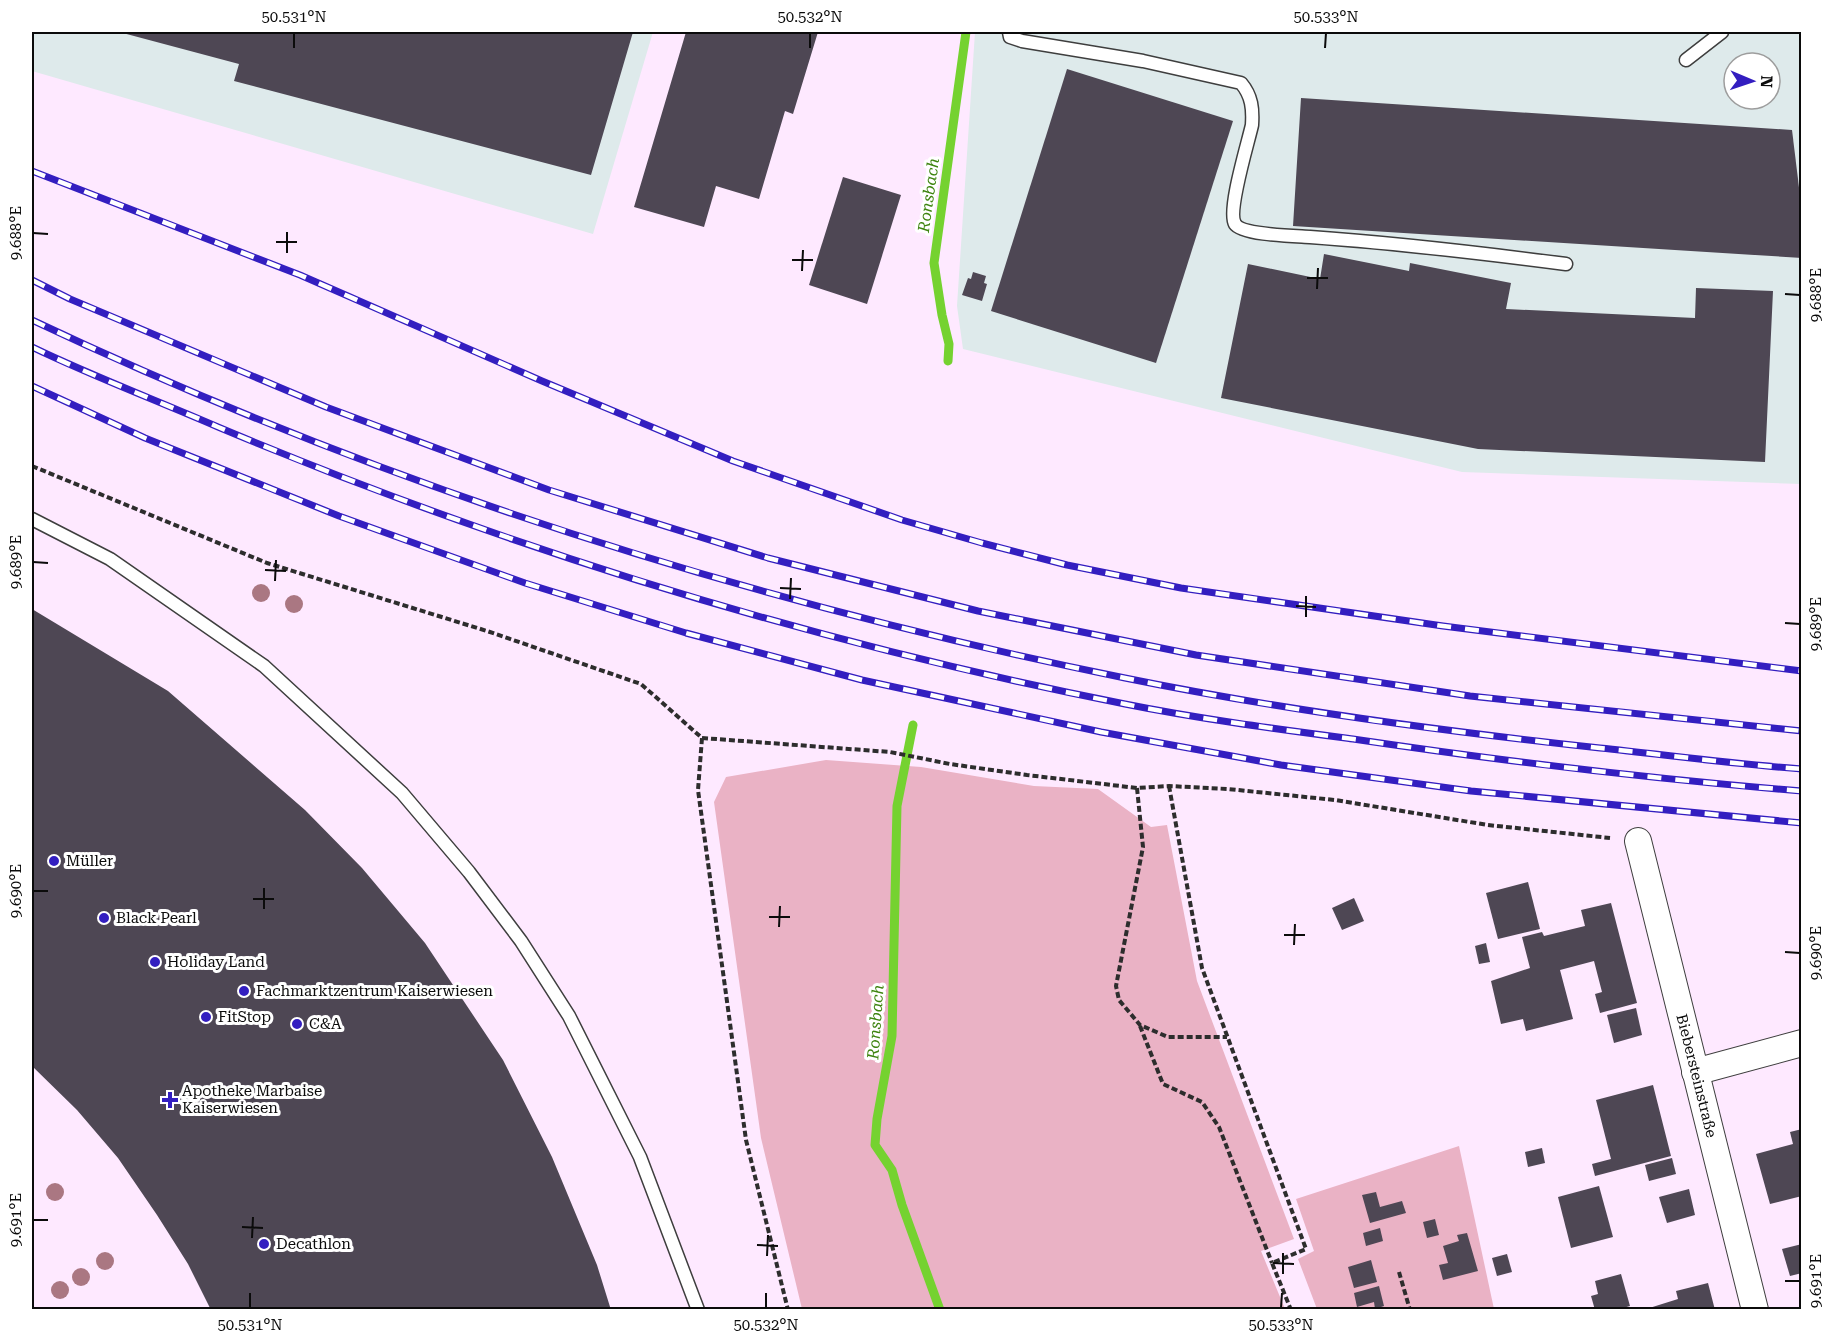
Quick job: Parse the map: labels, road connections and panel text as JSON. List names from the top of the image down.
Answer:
{
  "streets": {
    "street": ["Biebersteinstraße"]
  },
  "water": ["Ronsbach"],
  "places": {
    "other": [
      "Müller",
      "Black Pearl",
      "Holiday Land",
      "Fachmarktzentrum Kaiserwiesen",
      "FitStop",
      "C&A",
      "Decathlon"
    ],
    "health": ["Apotheke Marbaise Kaiserwiesen"]
  },
  "north": "right",
  "coordinates": [
    "50.531°N",
    "50.532°N",
    "50.533°N",
    "9.688°E",
    "9.689°E",
    "9.690°E",
    "9.691°E"
  ]
}
